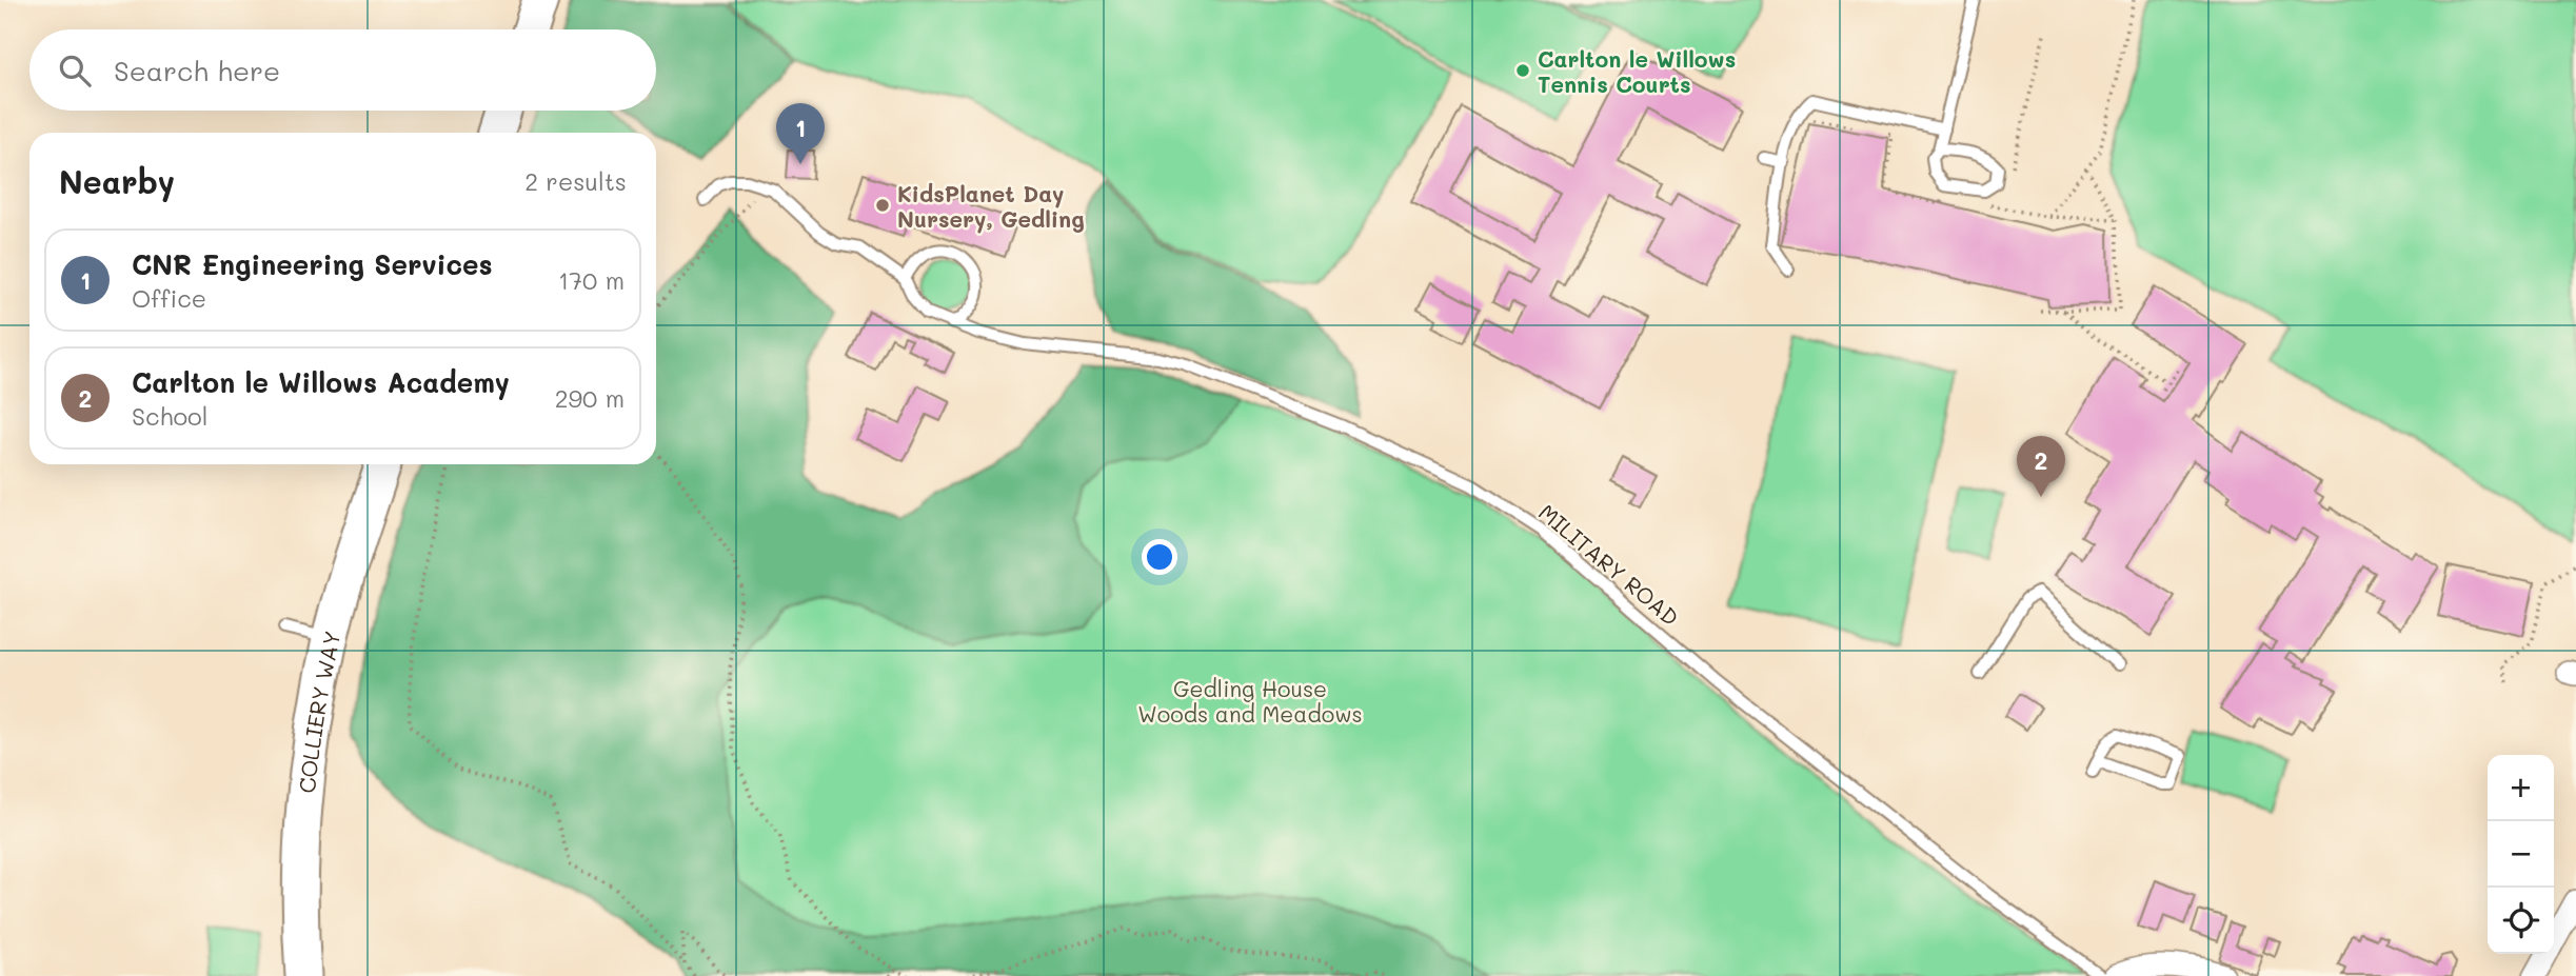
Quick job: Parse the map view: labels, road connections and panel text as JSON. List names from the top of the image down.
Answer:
{
  "streets": {
    "main road": ["COLLIERY WAY"],
    "lane": ["MILITARY ROAD"]
  },
  "parks": ["Gedling House Woods and Meadows"],
  "places": ["Carlton le Willows Tennis Courts", "KidsPlanet Day Nursery, Gedling"],
  "page": {
    "search": "Search here",
    "pins": ["1", "2"],
    "heading": ["Nearby", "2 results"],
    "list": [
      {
        "mark": "1",
        "name": "CNR Engineering Services",
        "note": "Office",
        "value": "170 m"
      },
      {
        "mark": "2",
        "name": "Carlton le Willows Academy",
        "note": "School",
        "value": "290 m"
      }
    ],
    "map_buttons": ["+", "−"]
  }
}
